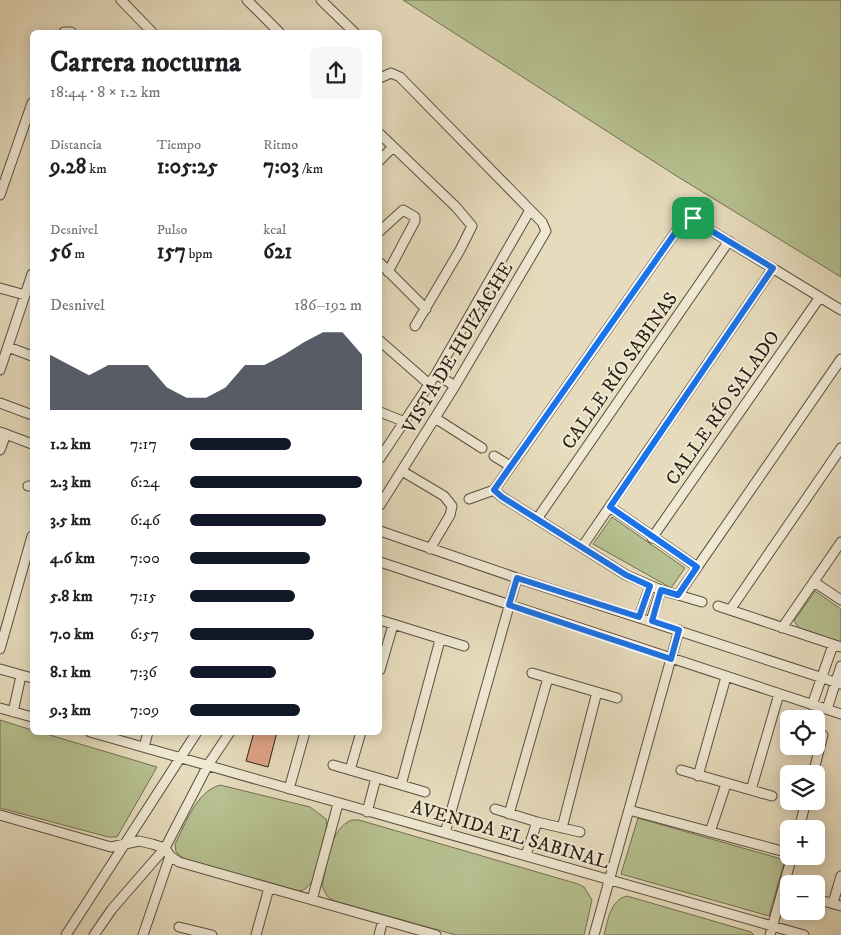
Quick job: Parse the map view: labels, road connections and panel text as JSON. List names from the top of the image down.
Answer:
{
  "streets": {
    "street": [
      "VISTA DE HUIZACHE",
      "CALLE RÍO SABINAS",
      "CALLE RÍO SALADO",
      "AVENIDA EL SABINAL"
    ]
  },
  "page": {
    "heading": ["Carrera nocturna", "18:44 · 8 × 1.2 km"],
    "stats": [
      ["Distancia", "9.28 km"],
      ["Tiempo", "1:05:25"],
      ["Ritmo", "7:03 /km"],
      ["Desnivel", "56 m"],
      ["Pulso", "157 bpm"],
      ["kcal", "621"]
    ],
    "chart": ["Desnivel", "186–192 m"],
    "list": [
      {
        "name": "1.2 km",
        "note": "7:17"
      },
      {
        "name": "2.3 km",
        "note": "6:24"
      },
      {
        "name": "3.5 km",
        "note": "6:46"
      },
      {
        "name": "4.6 km",
        "note": "7:00"
      },
      {
        "name": "5.8 km",
        "note": "7:15"
      },
      {
        "name": "7.0 km",
        "note": "6:57"
      },
      {
        "name": "8.1 km",
        "note": "7:36"
      },
      {
        "name": "9.3 km",
        "note": "7:09"
      }
    ],
    "map_buttons": ["+", "−"]
  }
}
